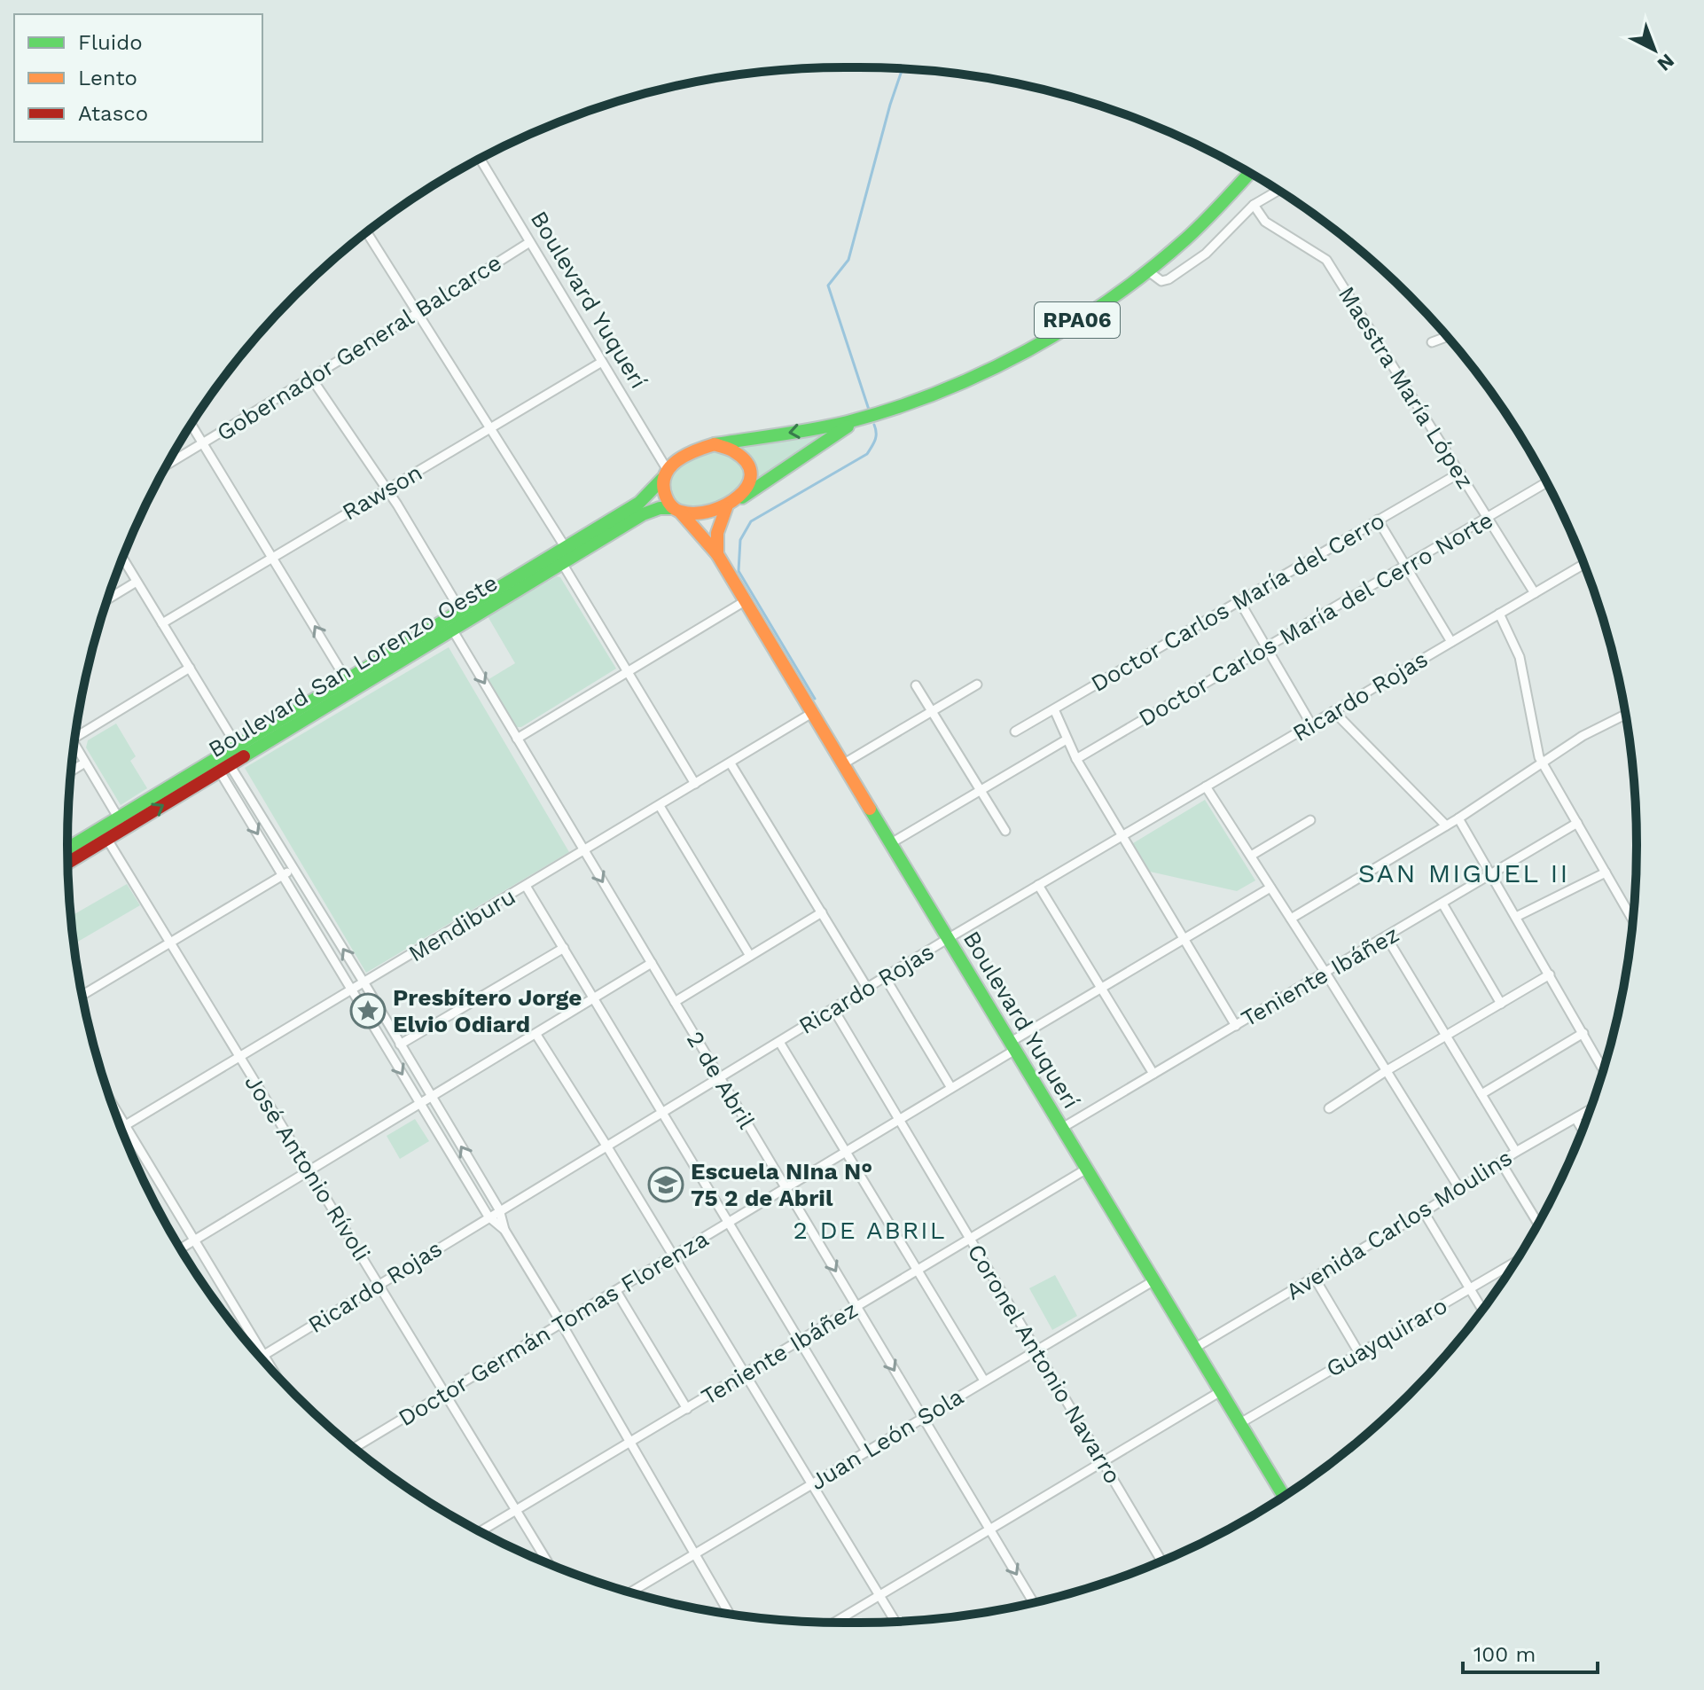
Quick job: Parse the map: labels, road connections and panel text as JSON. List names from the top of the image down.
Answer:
{
  "streets": {
    "main road": ["Boulevard Yuquerí", "RPA06", "Boulevard San Lorenzo Oeste"],
    "street": [
      "Gobernador General Balcarce",
      "Maestra María López",
      "Rawson",
      "Doctor Carlos María del Cerro",
      "Doctor Carlos María del Cerro Norte",
      "Ricardo Rojas",
      "Mendiburu",
      "Teniente Ibáñez",
      "2 de Abril",
      "José Antonio Rívoli",
      "Avenida Carlos Moulins",
      "Doctor Germán Tomas Florenza",
      "Guayquiraro",
      "Coronel Antonio Navarro",
      "Juan León Sola"
    ]
  },
  "crossings": [
    ["Boulevard Yuquerí", "RPA06"],
    ["Boulevard Yuquerí", "Gobernador General Balcarce"],
    ["Boulevard Yuquerí", "Rawson"],
    ["Boulevard Yuquerí", "Boulevard San Lorenzo Oeste"],
    ["Boulevard Yuquerí", "Ricardo Rojas"],
    ["Boulevard Yuquerí", "Mendiburu"],
    ["Boulevard Yuquerí", "Teniente Ibáñez"],
    ["Boulevard Yuquerí", "Avenida Carlos Moulins"],
    ["Boulevard Yuquerí", "Doctor Germán Tomas Florenza"],
    ["Boulevard Yuquerí", "Guayquiraro"],
    ["Boulevard Yuquerí", "Juan León Sola"],
    ["RPA06", "Boulevard San Lorenzo Oeste"],
    ["Maestra María López", "Doctor Carlos María del Cerro"],
    ["Maestra María López", "Doctor Carlos María del Cerro Norte"],
    ["Maestra María López", "Ricardo Rojas"],
    ["Boulevard San Lorenzo Oeste", "2 de Abril"],
    ["Boulevard San Lorenzo Oeste", "José Antonio Rívoli"],
    ["Ricardo Rojas", "2 de Abril"],
    ["Ricardo Rojas", "José Antonio Rívoli"],
    ["Ricardo Rojas", "Coronel Antonio Navarro"],
    ["Mendiburu", "2 de Abril"],
    ["Mendiburu", "José Antonio Rívoli"],
    ["Teniente Ibáñez", "2 de Abril"],
    ["Teniente Ibáñez", "José Antonio Rívoli"],
    ["Teniente Ibáñez", "Coronel Antonio Navarro"],
    ["2 de Abril", "Doctor Germán Tomas Florenza"],
    ["2 de Abril", "Juan León Sola"],
    ["José Antonio Rívoli", "Doctor Germán Tomas Florenza"],
    ["Doctor Germán Tomas Florenza", "Coronel Antonio Navarro"],
    ["Coronel Antonio Navarro", "Juan León Sola"]
  ],
  "districts": ["SAN MIGUEL II", "2 DE ABRIL"],
  "places": {
    "place": ["Presbítero Jorge Elvio Odiard"],
    "school or university": ["Escuela NIna N° 75 2 de Abril"]
  },
  "legend": ["Fluido", "Lento", "Atasco"],
  "scale_bar": "100 m",
  "north": "bottom right"
}
